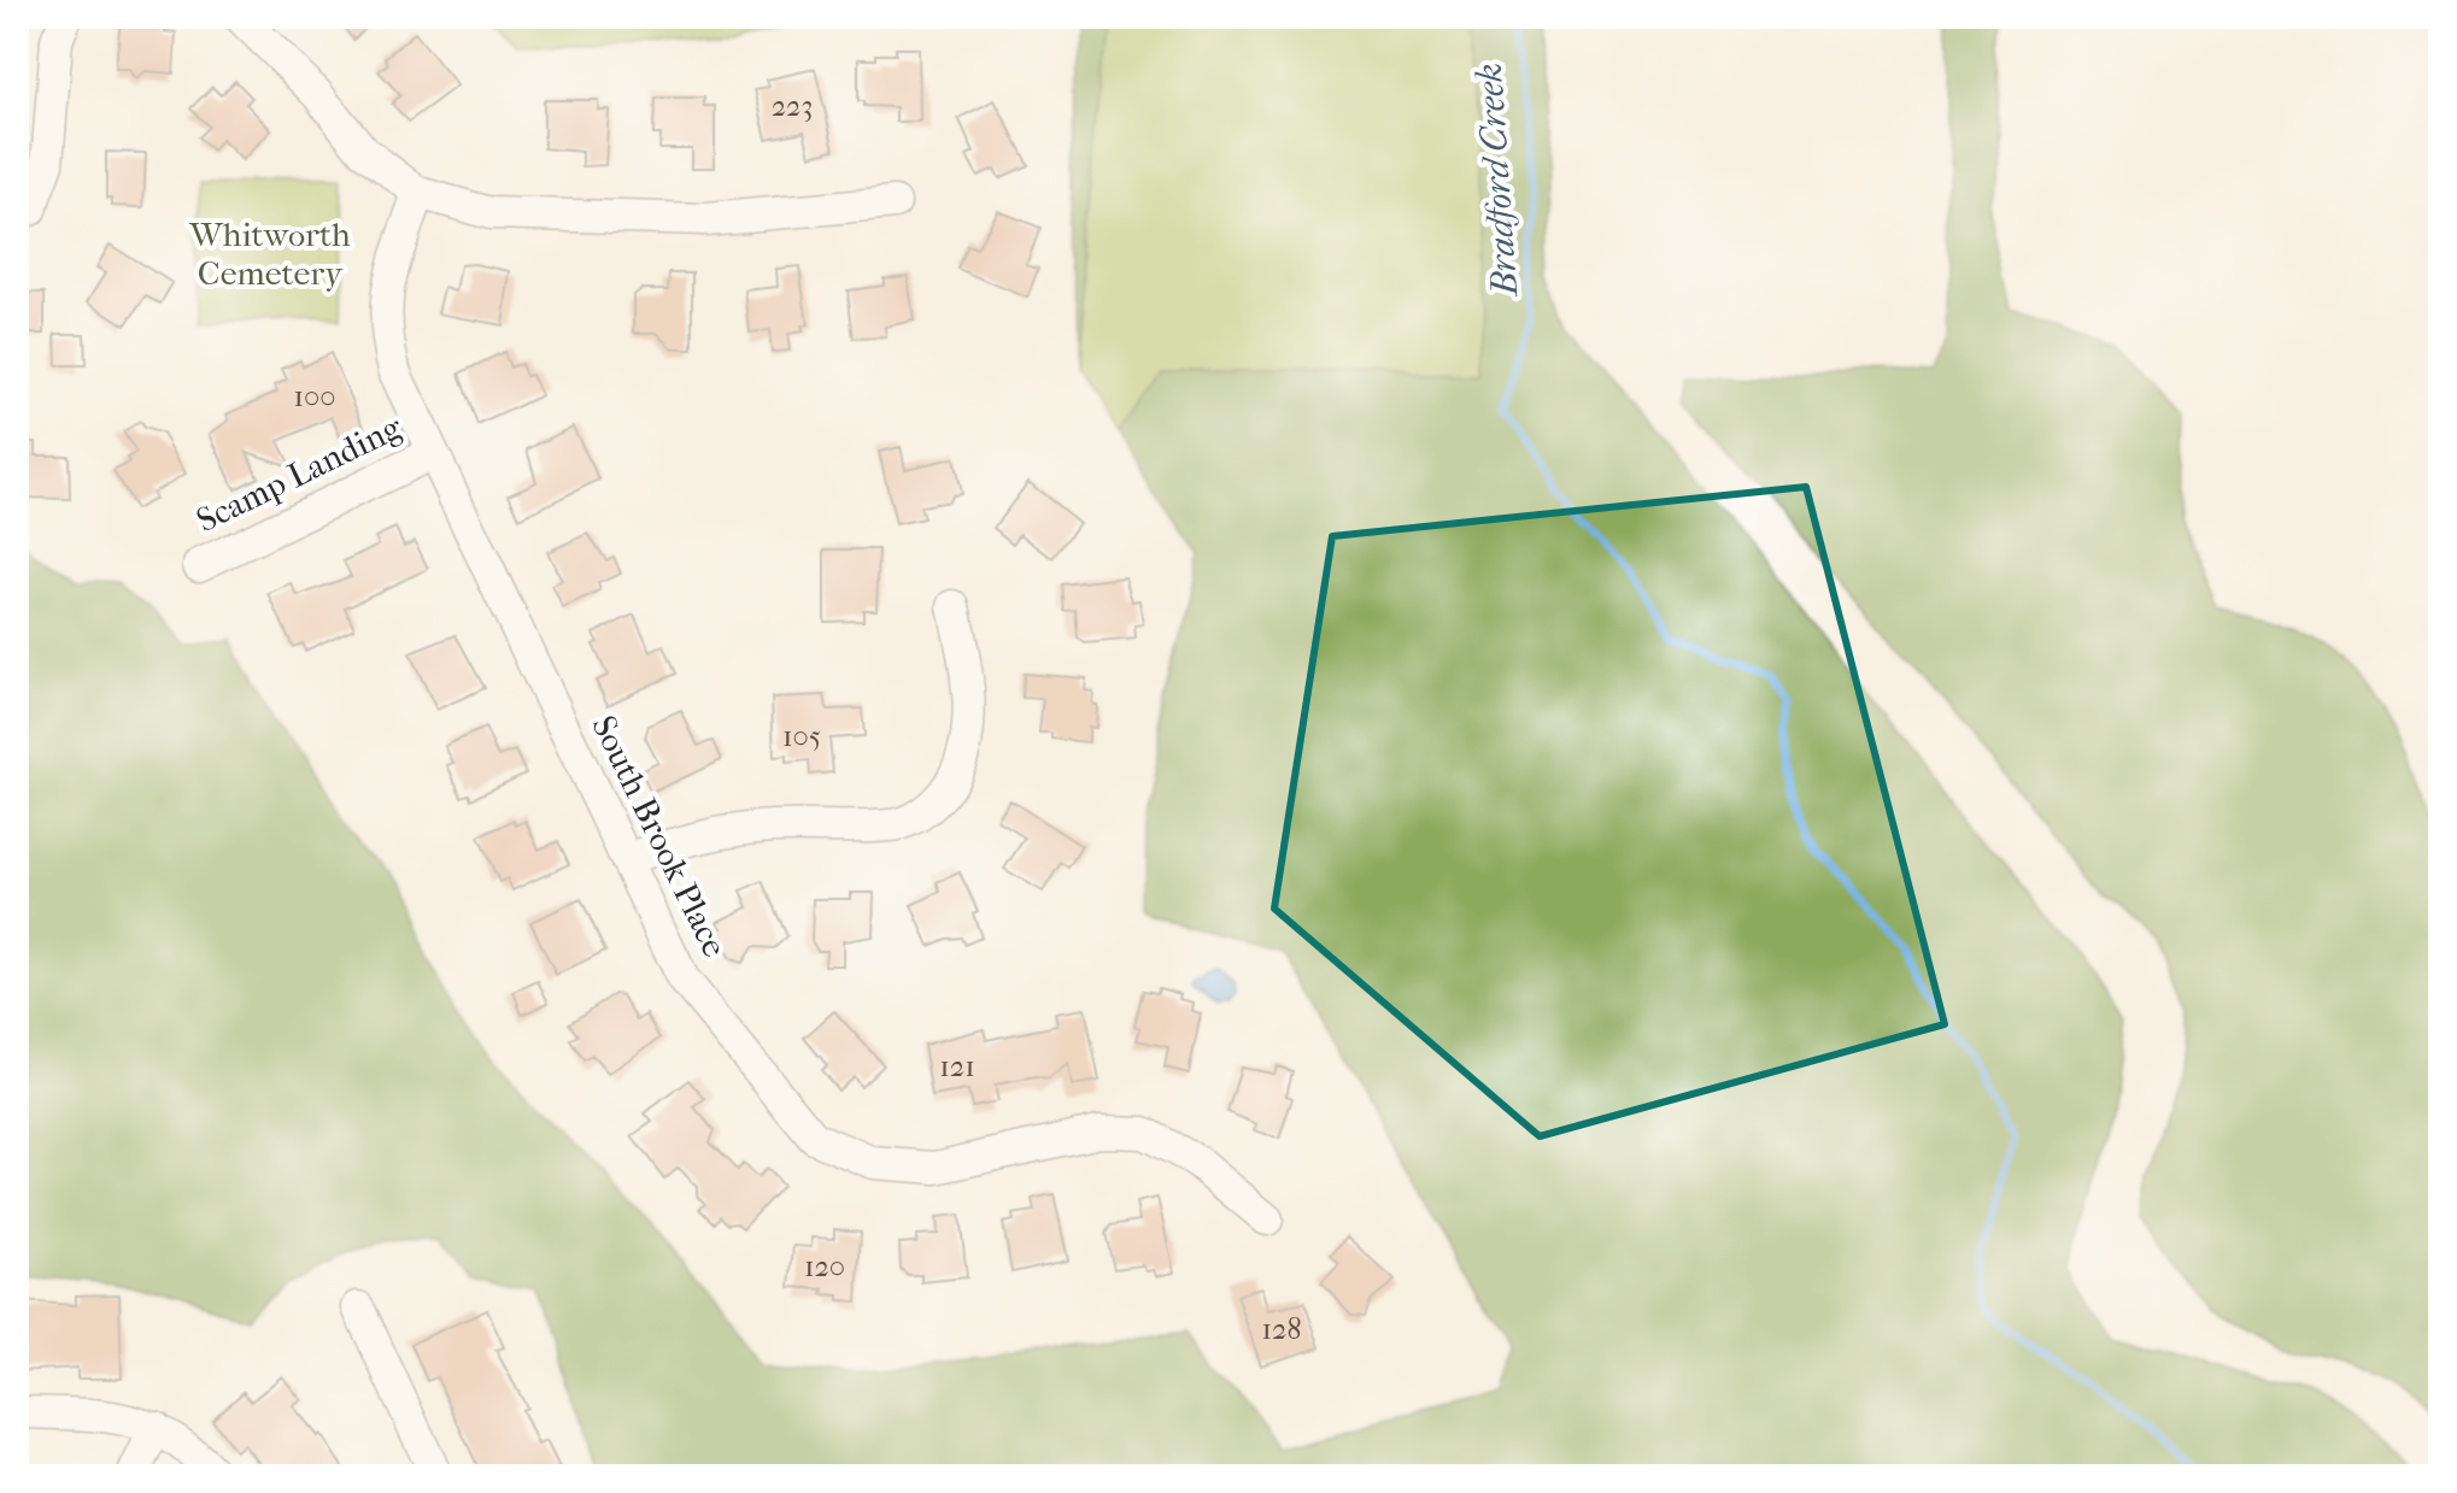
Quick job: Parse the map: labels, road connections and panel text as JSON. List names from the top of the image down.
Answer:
{
  "streets": {
    "street": ["Scamp Landing", "South Brook Place"]
  },
  "crossings": [
    ["Scamp Landing", "South Brook Place"]
  ],
  "water": ["Bradford Creek"],
  "parks": ["Whitworth Cemetery"],
  "house_numbers": [
    "223",
    "100",
    "105",
    "121",
    "120",
    "128"
  ]
}
